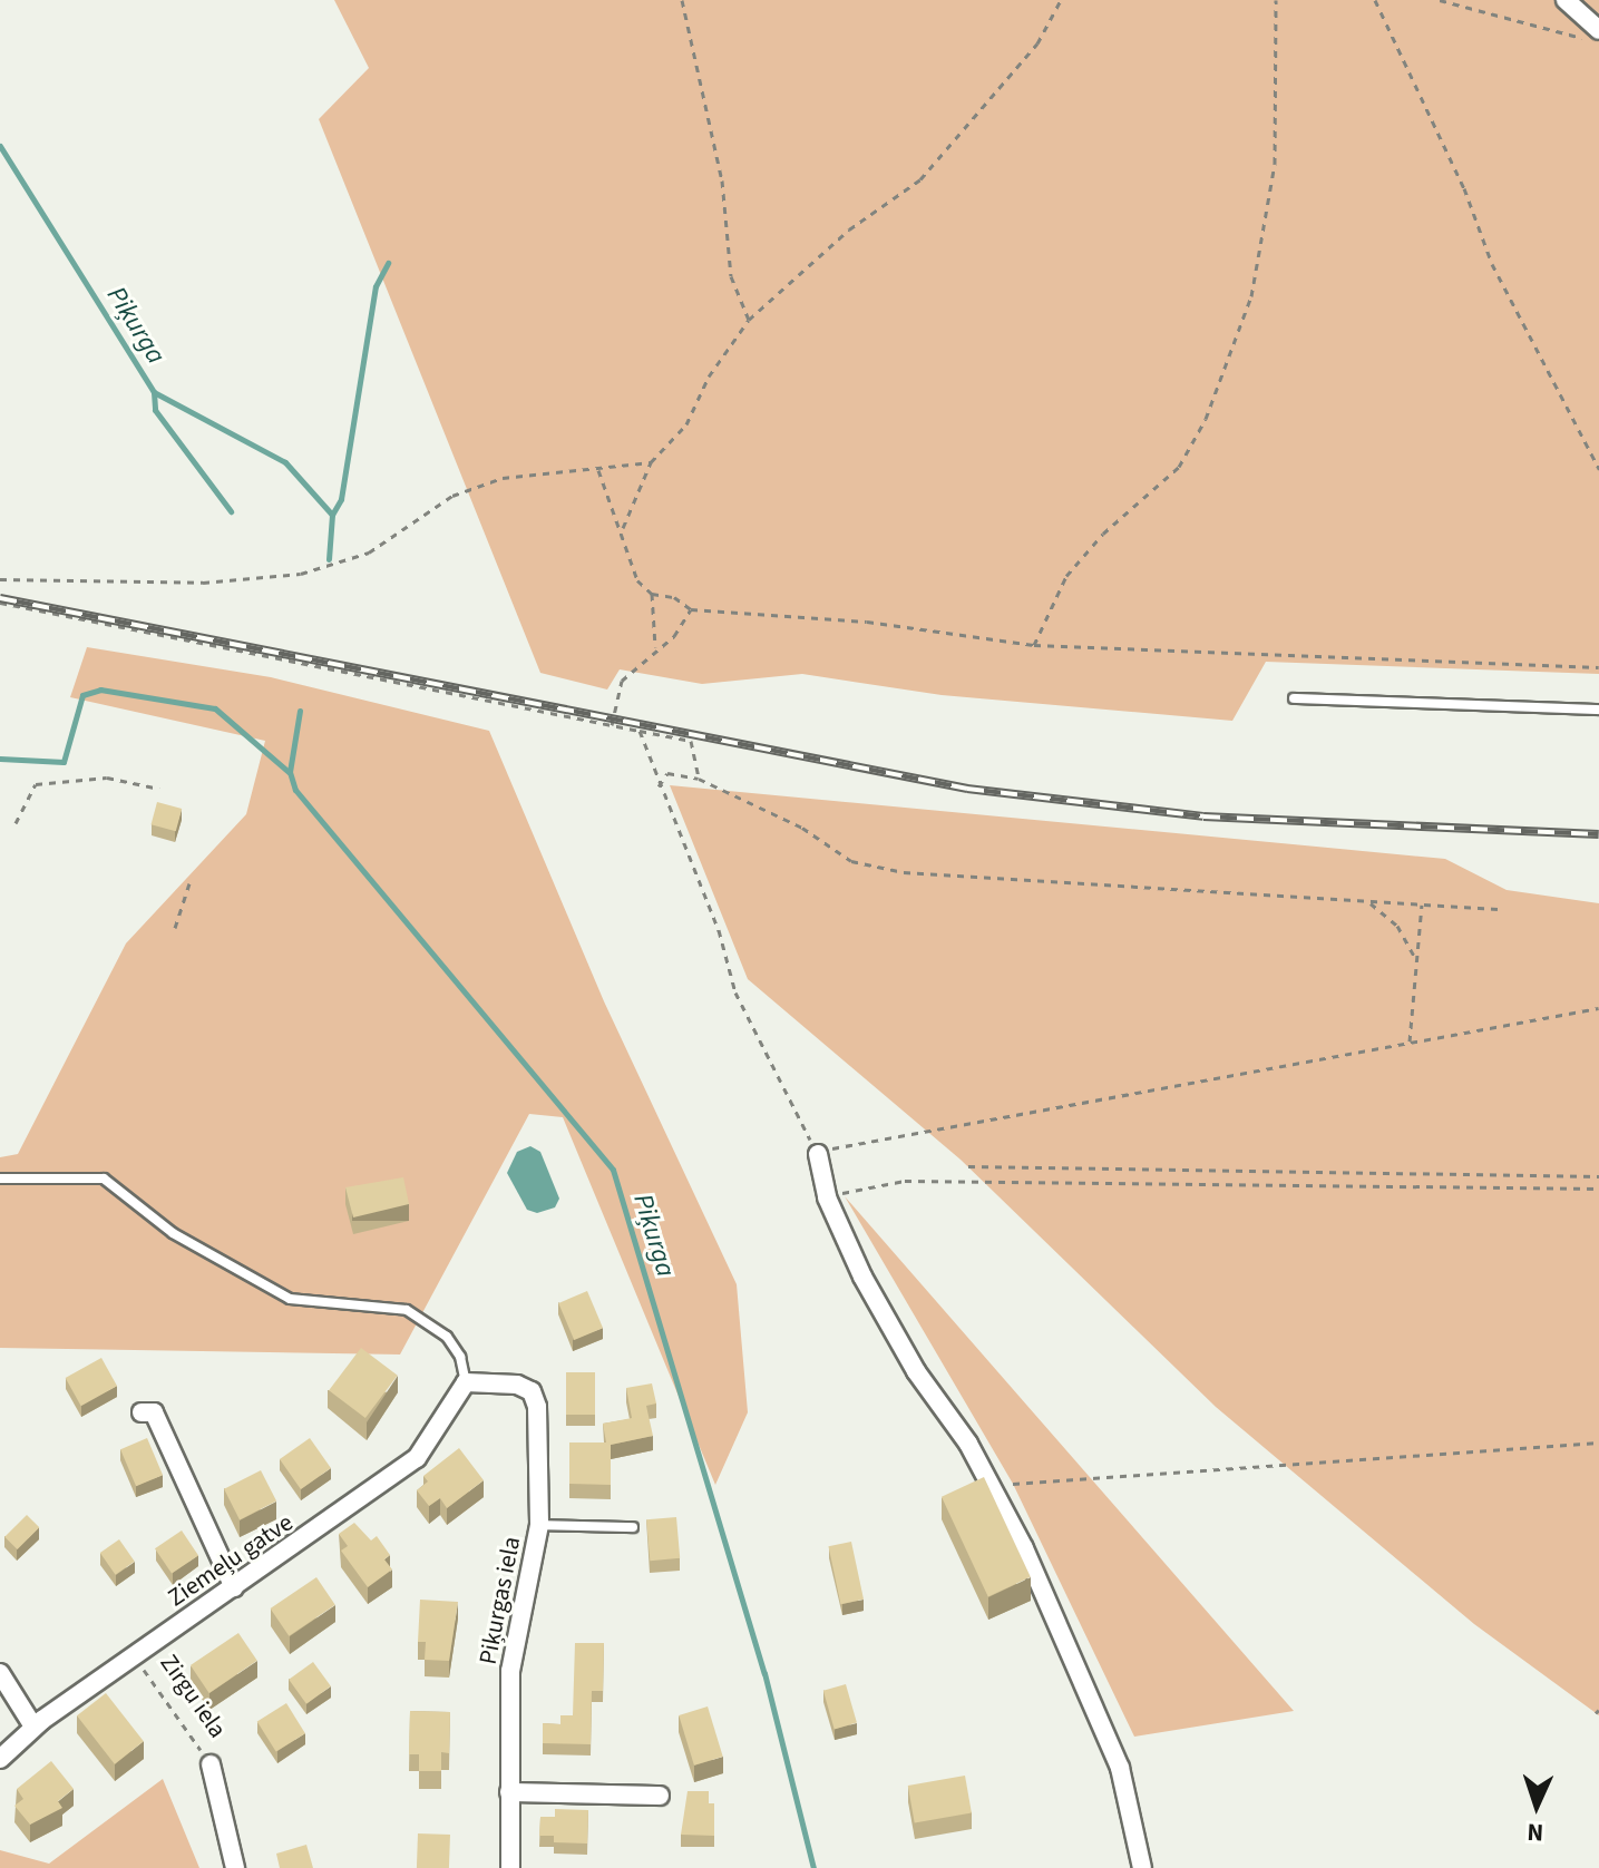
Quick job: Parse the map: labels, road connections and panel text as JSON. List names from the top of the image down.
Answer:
{
  "streets": {
    "street": ["Ziemeļu gatve", "Piķurgas iela", "Zirgu iela"]
  },
  "crossings": [
    ["Ziemeļu gatve", "Piķurgas iela"],
    ["Ziemeļu gatve", "Zirgu iela"]
  ],
  "water": ["Piķurga"],
  "north": "bottom"
}
